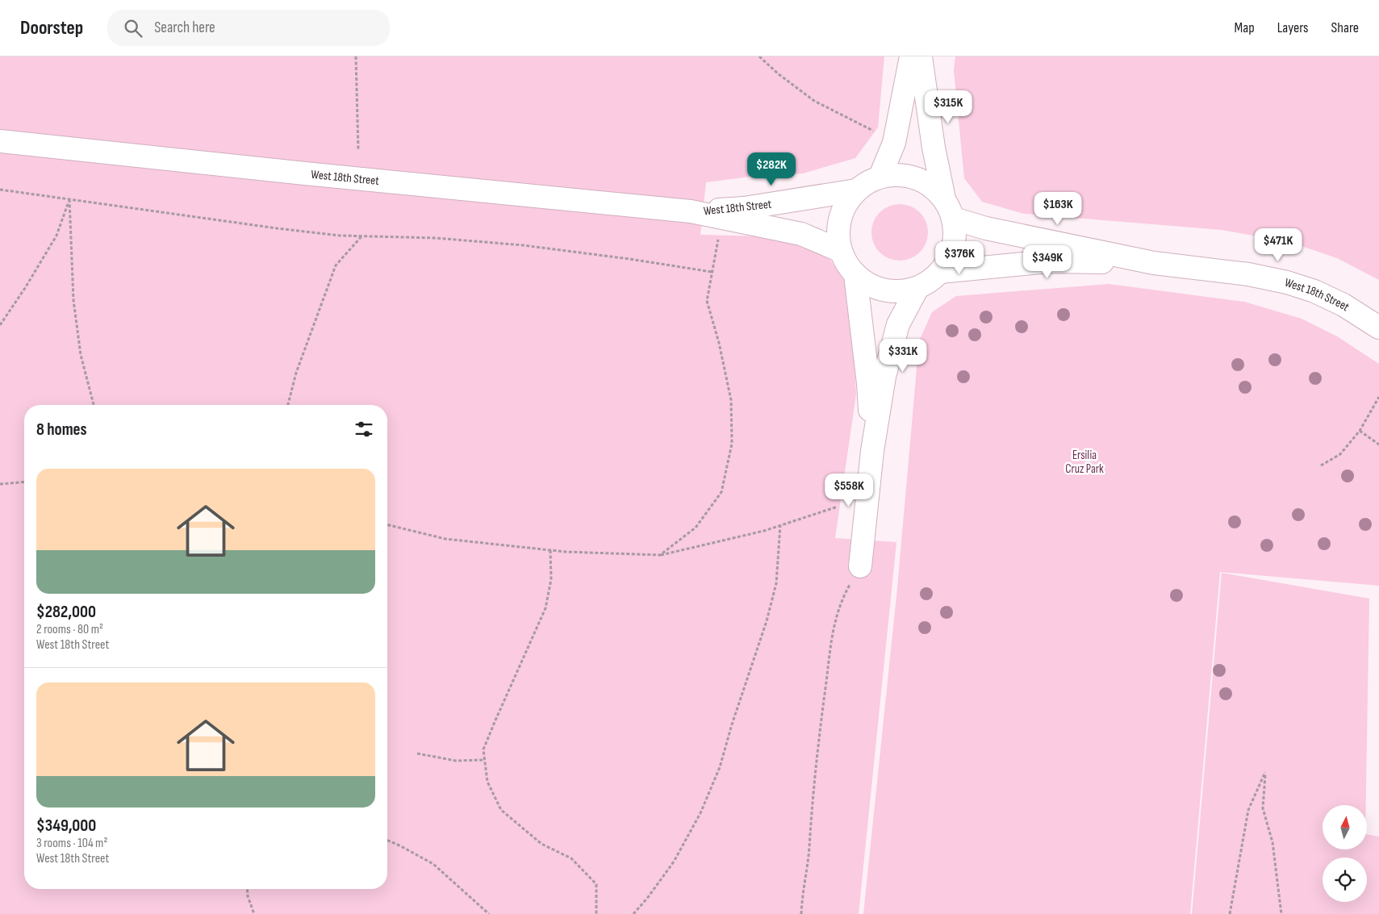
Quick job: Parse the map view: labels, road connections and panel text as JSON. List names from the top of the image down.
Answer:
{
  "streets": {
    "street": ["West 18th Street"]
  },
  "parks": ["Ersilia Cruz Park"],
  "north": "top",
  "page": {
    "header": "Doorstep",
    "search": "Search here",
    "nav": ["Map", "Layers", "Share"],
    "price": [
      "$315K",
      "$282K",
      "$163K",
      "$471K",
      "$376K",
      "$349K",
      "$331K",
      "$558K"
    ],
    "heading": "8 homes",
    "list": [
      {
        "name": "$282,000",
        "note": "2 rooms · 80 m² · West 18th Street"
      },
      {
        "name": "$349,000",
        "note": "3 rooms · 104 m² · West 18th Street"
      }
    ]
  }
}
